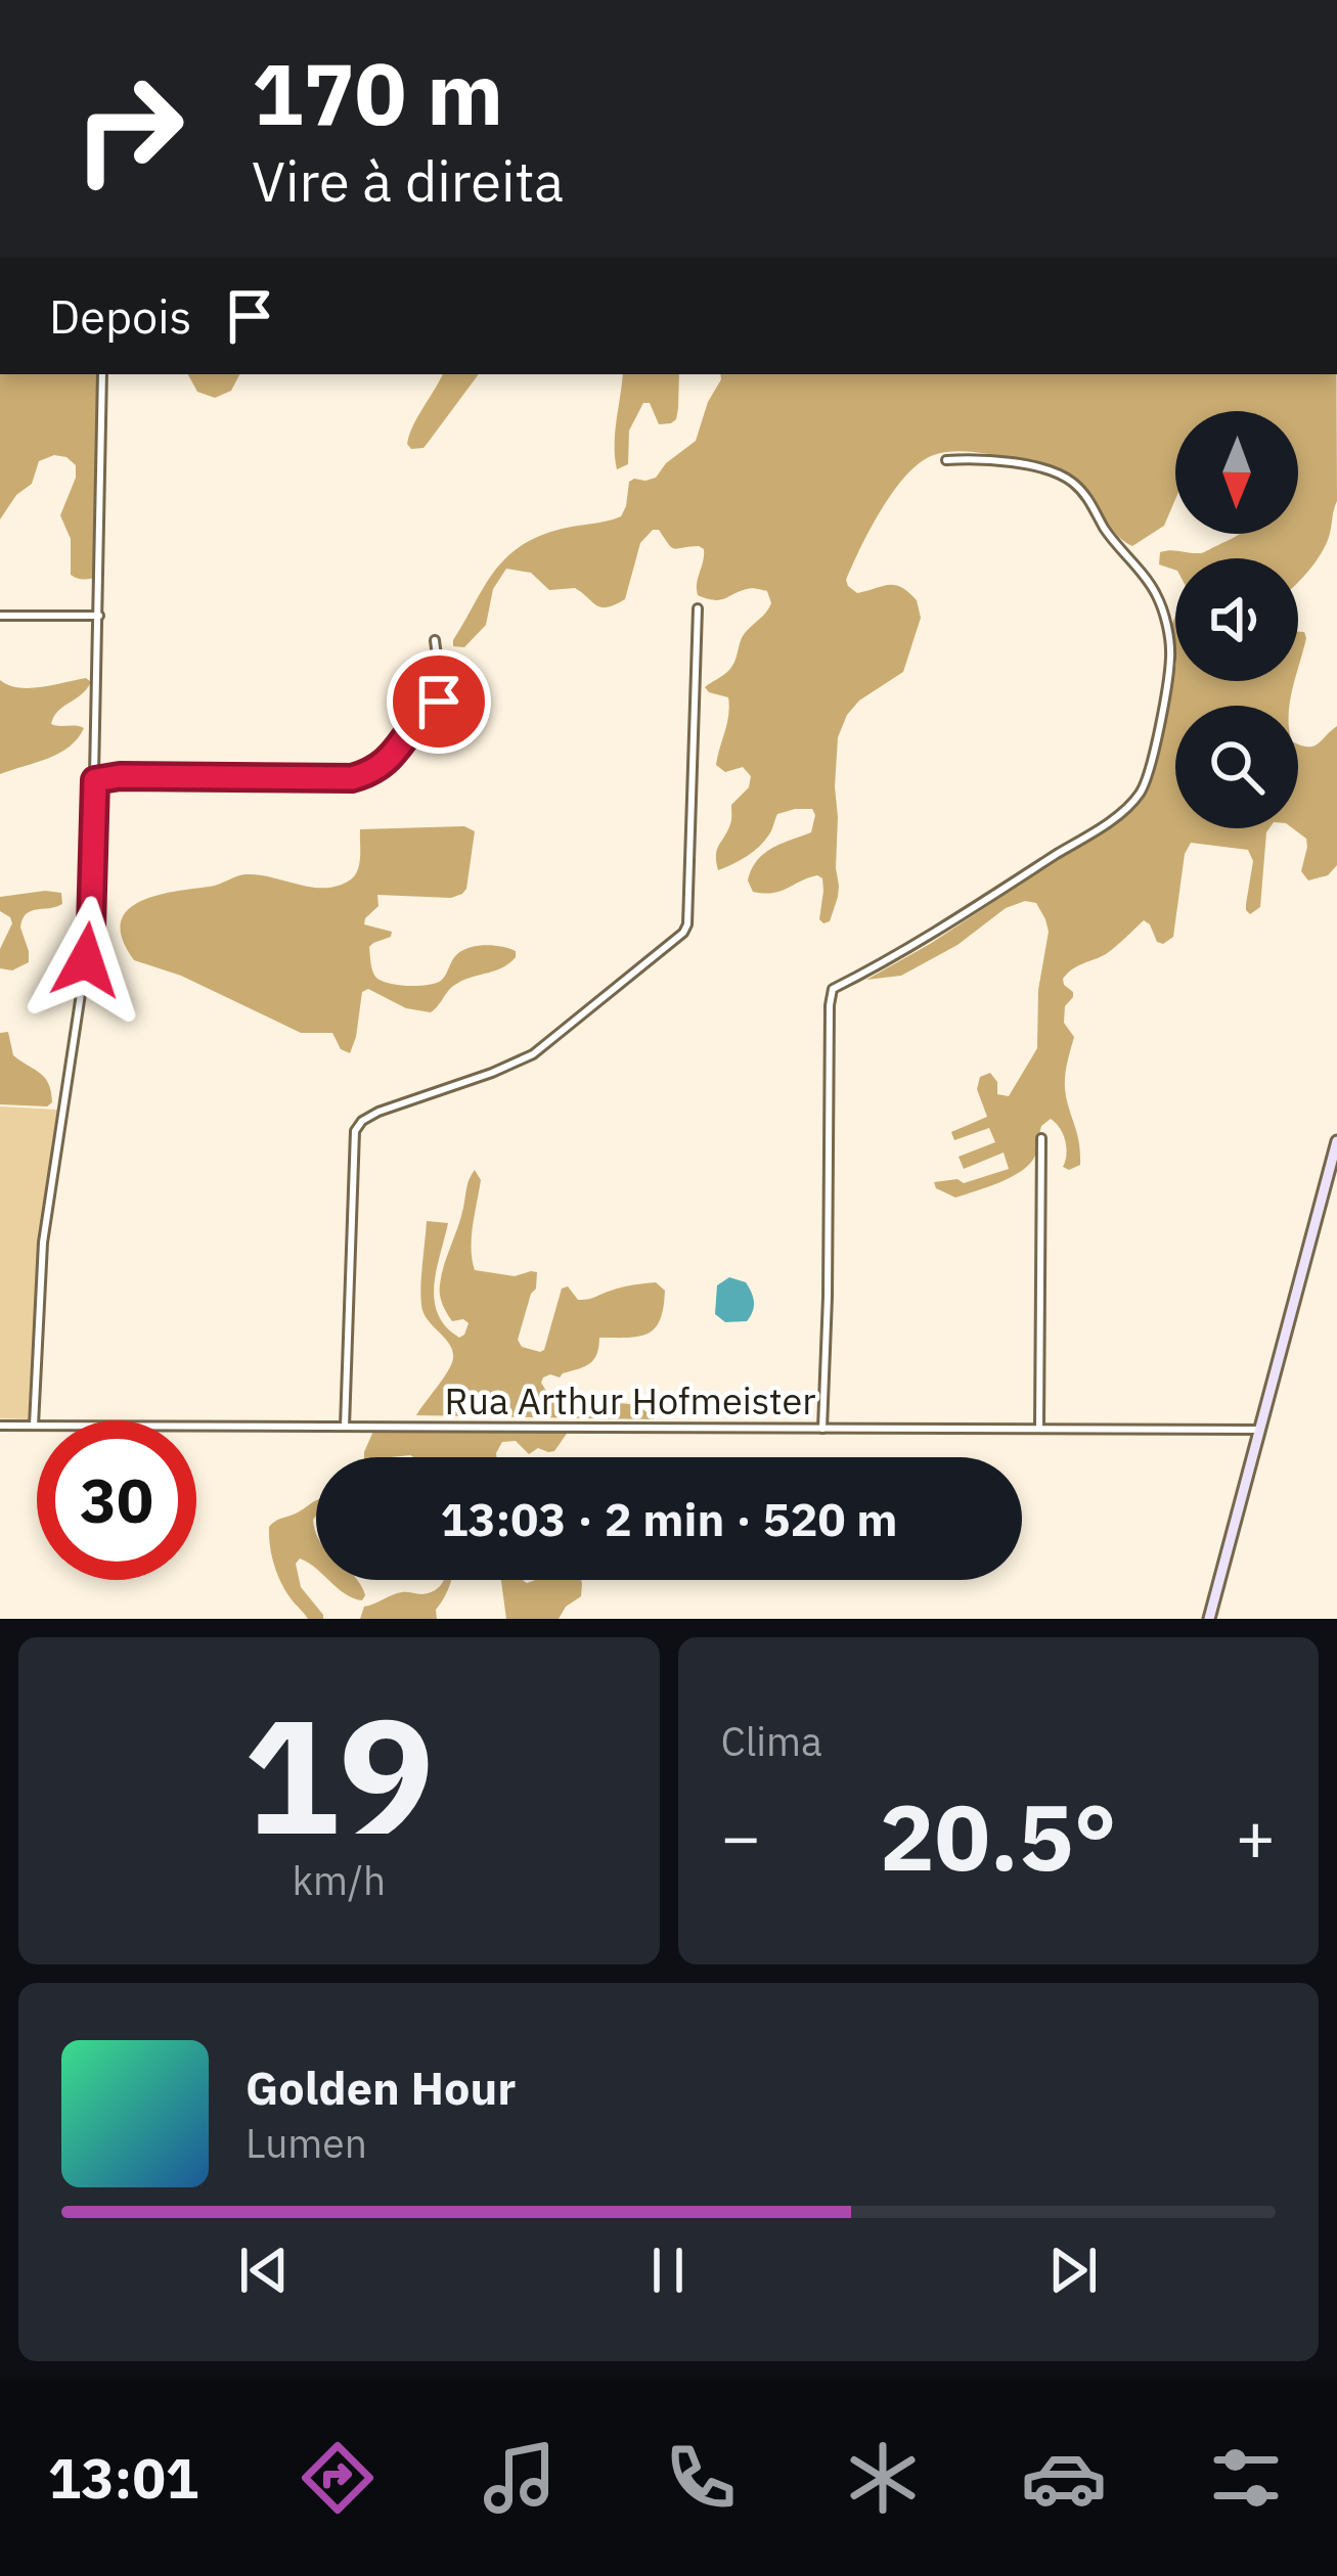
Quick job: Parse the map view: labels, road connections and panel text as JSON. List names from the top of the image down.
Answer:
{
  "streets": {
    "street": ["Rua Arthur Hofmeister"]
  },
  "north": "bottom",
  "page": {
    "turn": ["170 m", "Vire à direita"],
    "then": "Depois",
    "limit": "30",
    "trip": "13:03 · 2 min · 520 m",
    "tile": [
      ["19", "km/h"],
      "Clima"
    ],
    "heat": ["−", "20.5°", "+"],
    "song": ["Golden Hour", "Lumen"],
    "tabs": "13:01"
  }
}
